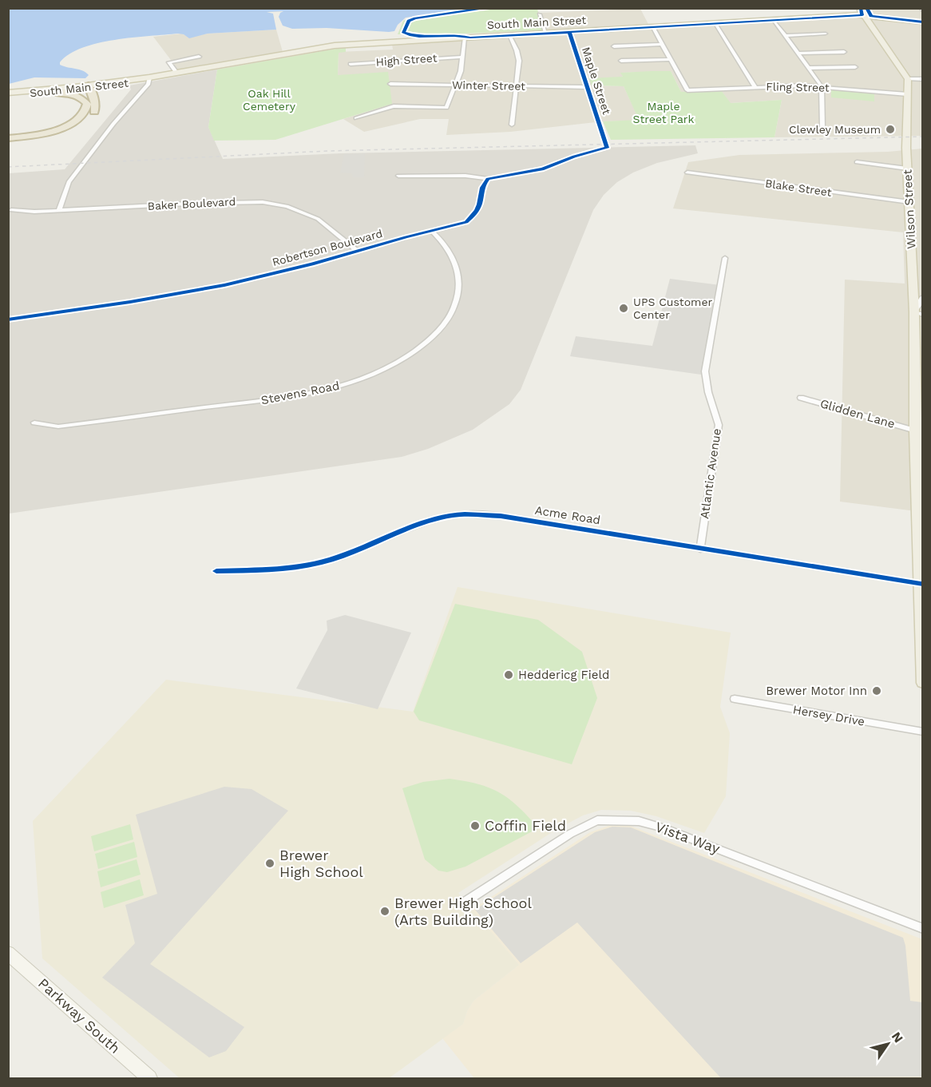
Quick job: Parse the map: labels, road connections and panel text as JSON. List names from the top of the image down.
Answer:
{
  "streets": {
    "main road": ["South Main Street", "Wilson Street", "Parkway South"],
    "street": [
      "High Street",
      "Maple Street",
      "Winter Street",
      "Fling Street",
      "Blake Street",
      "Baker Boulevard",
      "Robertson Boulevard",
      "Stevens Road",
      "Glidden Lane",
      "Atlantic Avenue",
      "Acme Road",
      "Hersey Drive",
      "Vista Way"
    ]
  },
  "crossings": [
    ["South Main Street", "Maple Street"],
    ["Maple Street", "Winter Street"],
    ["Maple Street", "Robertson Boulevard"],
    ["Fling Street", "Wilson Street"],
    ["Blake Street", "Wilson Street"],
    ["Baker Boulevard", "Robertson Boulevard"],
    ["Wilson Street", "Glidden Lane"],
    ["Wilson Street", "Acme Road"],
    ["Robertson Boulevard", "Stevens Road"],
    ["Atlantic Avenue", "Acme Road"]
  ],
  "parks": ["Oak Hill Cemetery", "Maple Street Park"],
  "places": [
    "Clewley Museum",
    "UPS Customer Center",
    "Heddericg Field",
    "Brewer Motor Inn",
    "Coffin Field",
    "Brewer High School",
    "Brewer High School (Arts Building)"
  ],
  "north": "top right"
}
